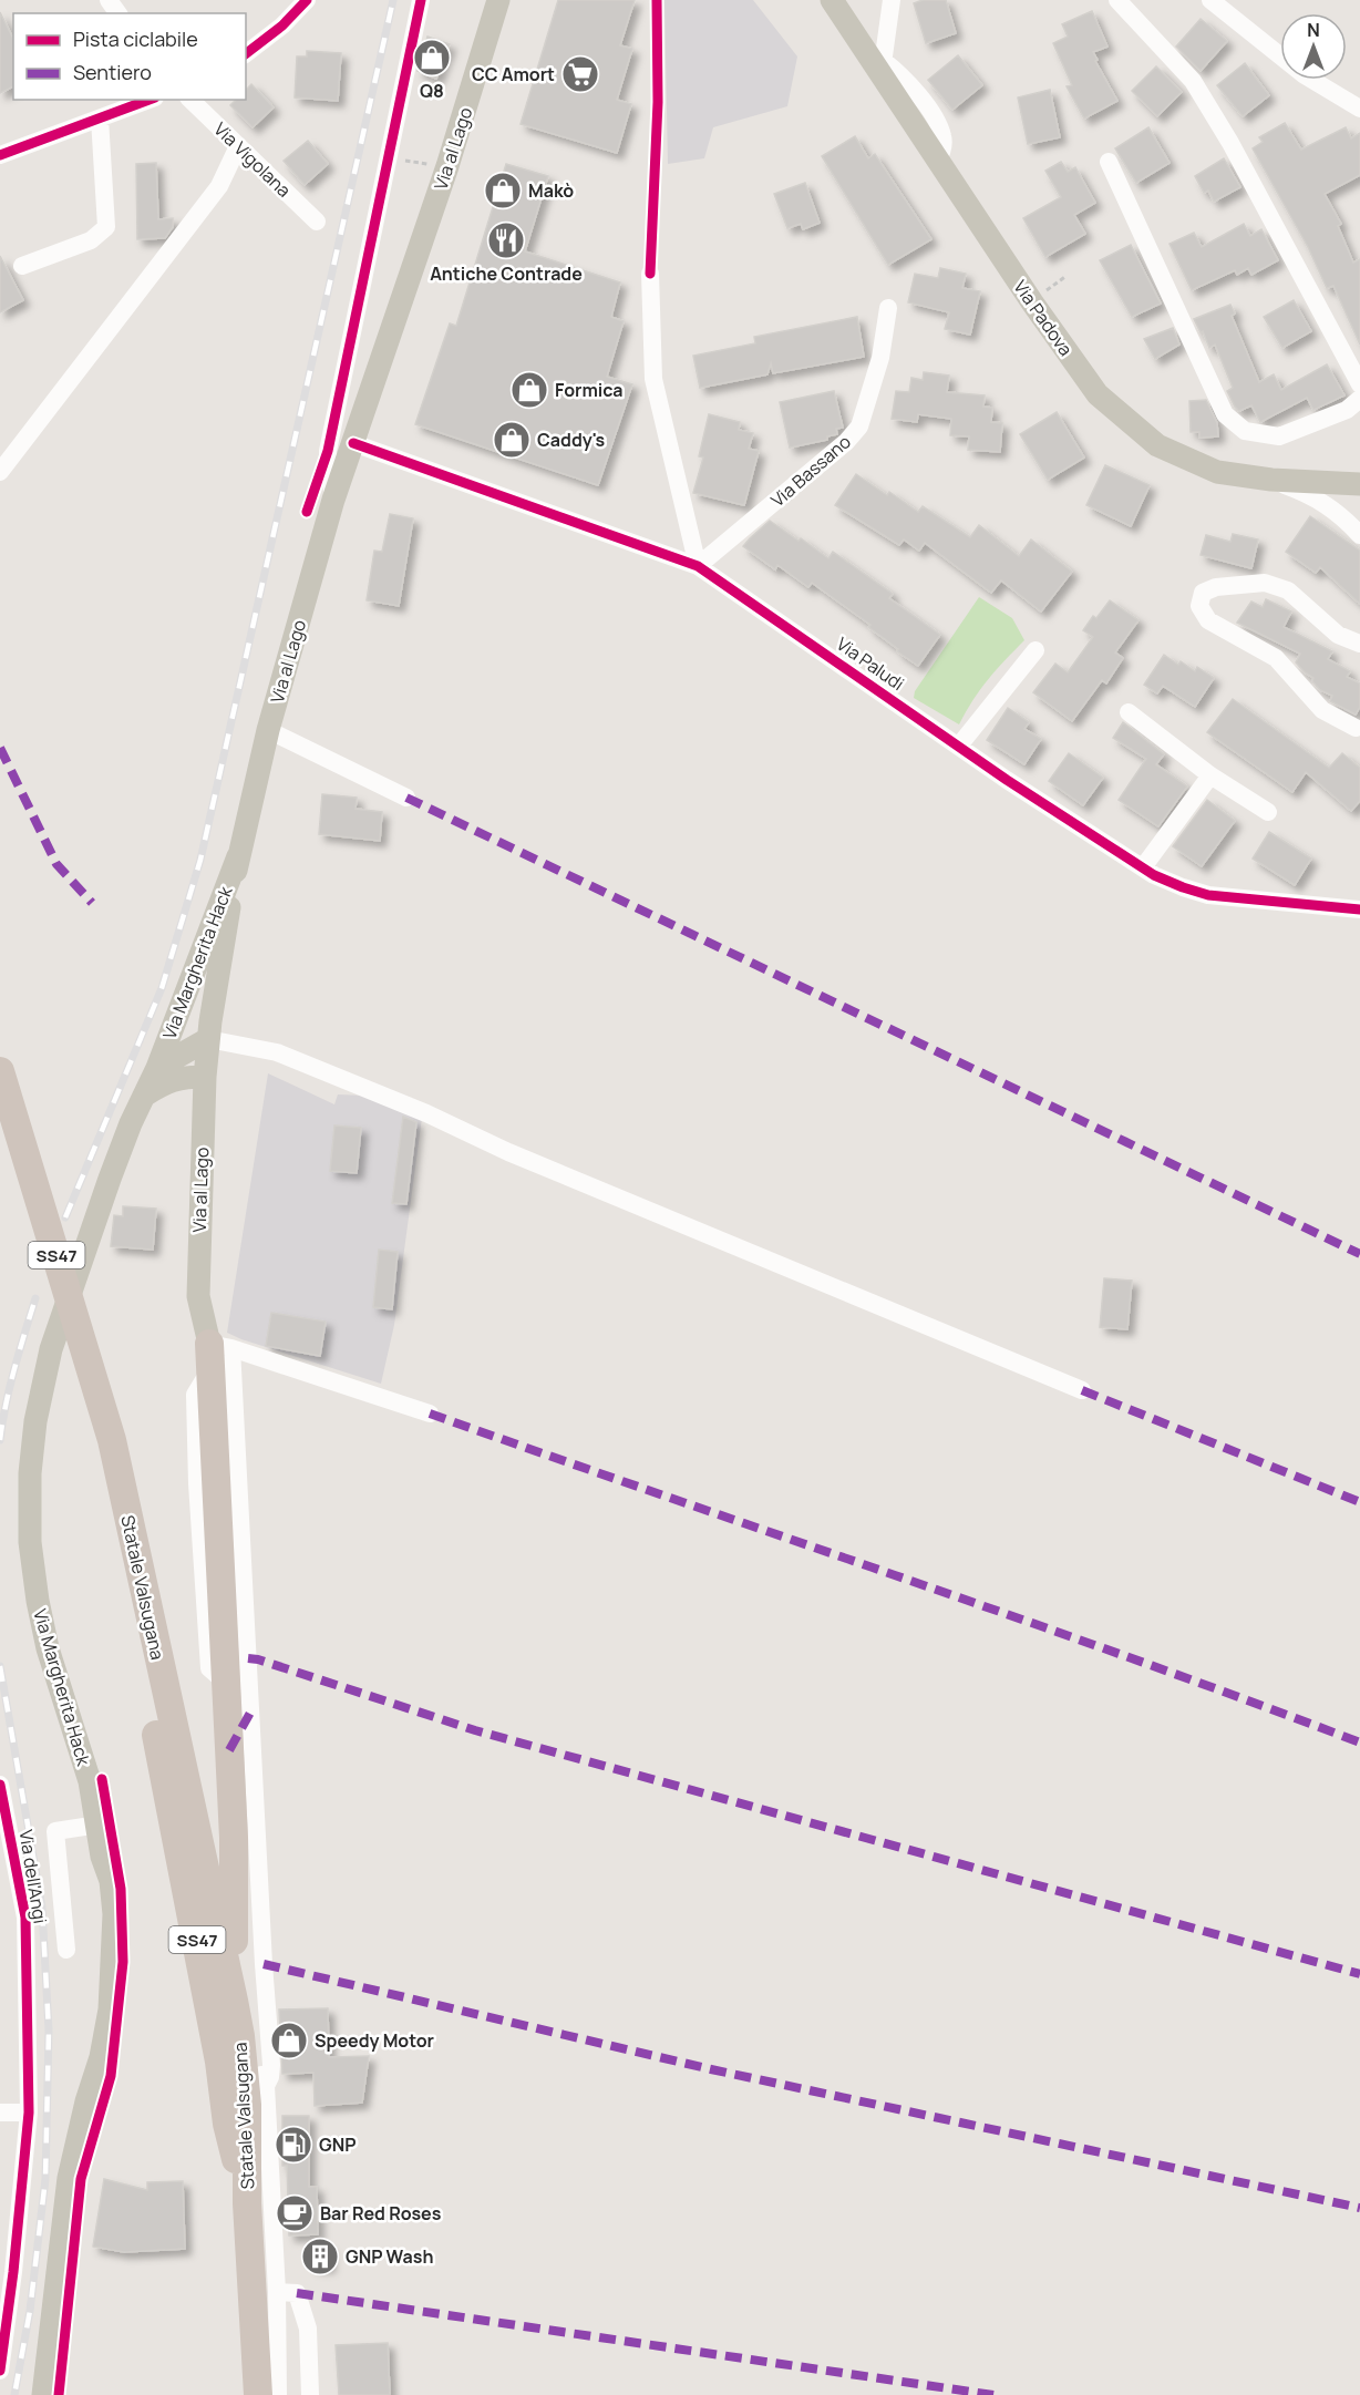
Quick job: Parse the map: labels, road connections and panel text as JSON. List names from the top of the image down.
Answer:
{
  "streets": {
    "highway": ["SS47", "Statale Valsugana"],
    "main road": ["Via al Lago", "Via Padova", "Via Margherita Hack"],
    "street": [
      "Via Vigolana",
      "Via Bassano",
      "Via Paludi",
      "Via dell'Angi"
    ]
  },
  "crossings": [
    ["Via al Lago", "Via Paludi"],
    ["Via al Lago", "Via Margherita Hack"],
    ["Via Bassano", "Via Paludi"],
    ["SS47", "Statale Valsugana"]
  ],
  "places": {
    "shop": [
      "Q8",
      "Makò",
      "Formica",
      "Caddy's",
      "Speedy Motor"
    ],
    "supermarket": ["CC Amort"],
    "restaurant": ["Antiche Contrade"],
    "fuel station": ["GNP"],
    "cafe": ["Bar Red Roses"],
    "building": ["GNP Wash"]
  },
  "legend": ["Pista ciclabile", "Sentiero"],
  "north": "top"
}
